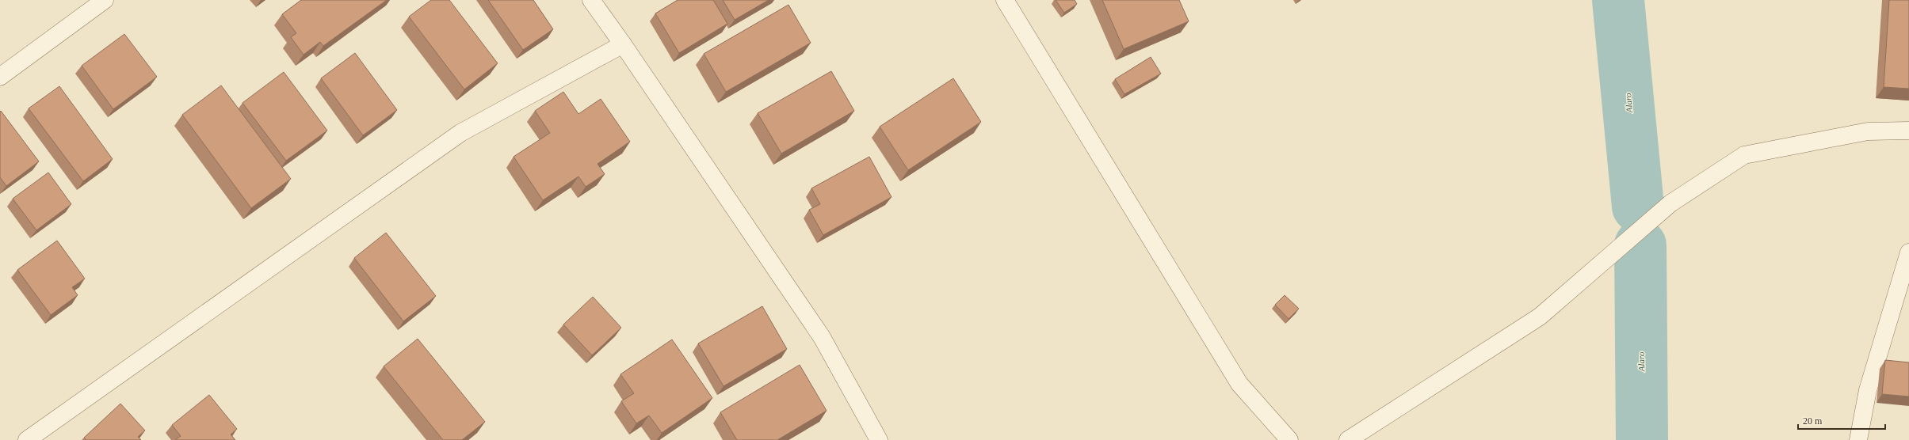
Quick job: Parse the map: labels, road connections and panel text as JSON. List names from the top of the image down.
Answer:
{
  "water": ["Alaro"],
  "scale_bar": "20 m"
}
